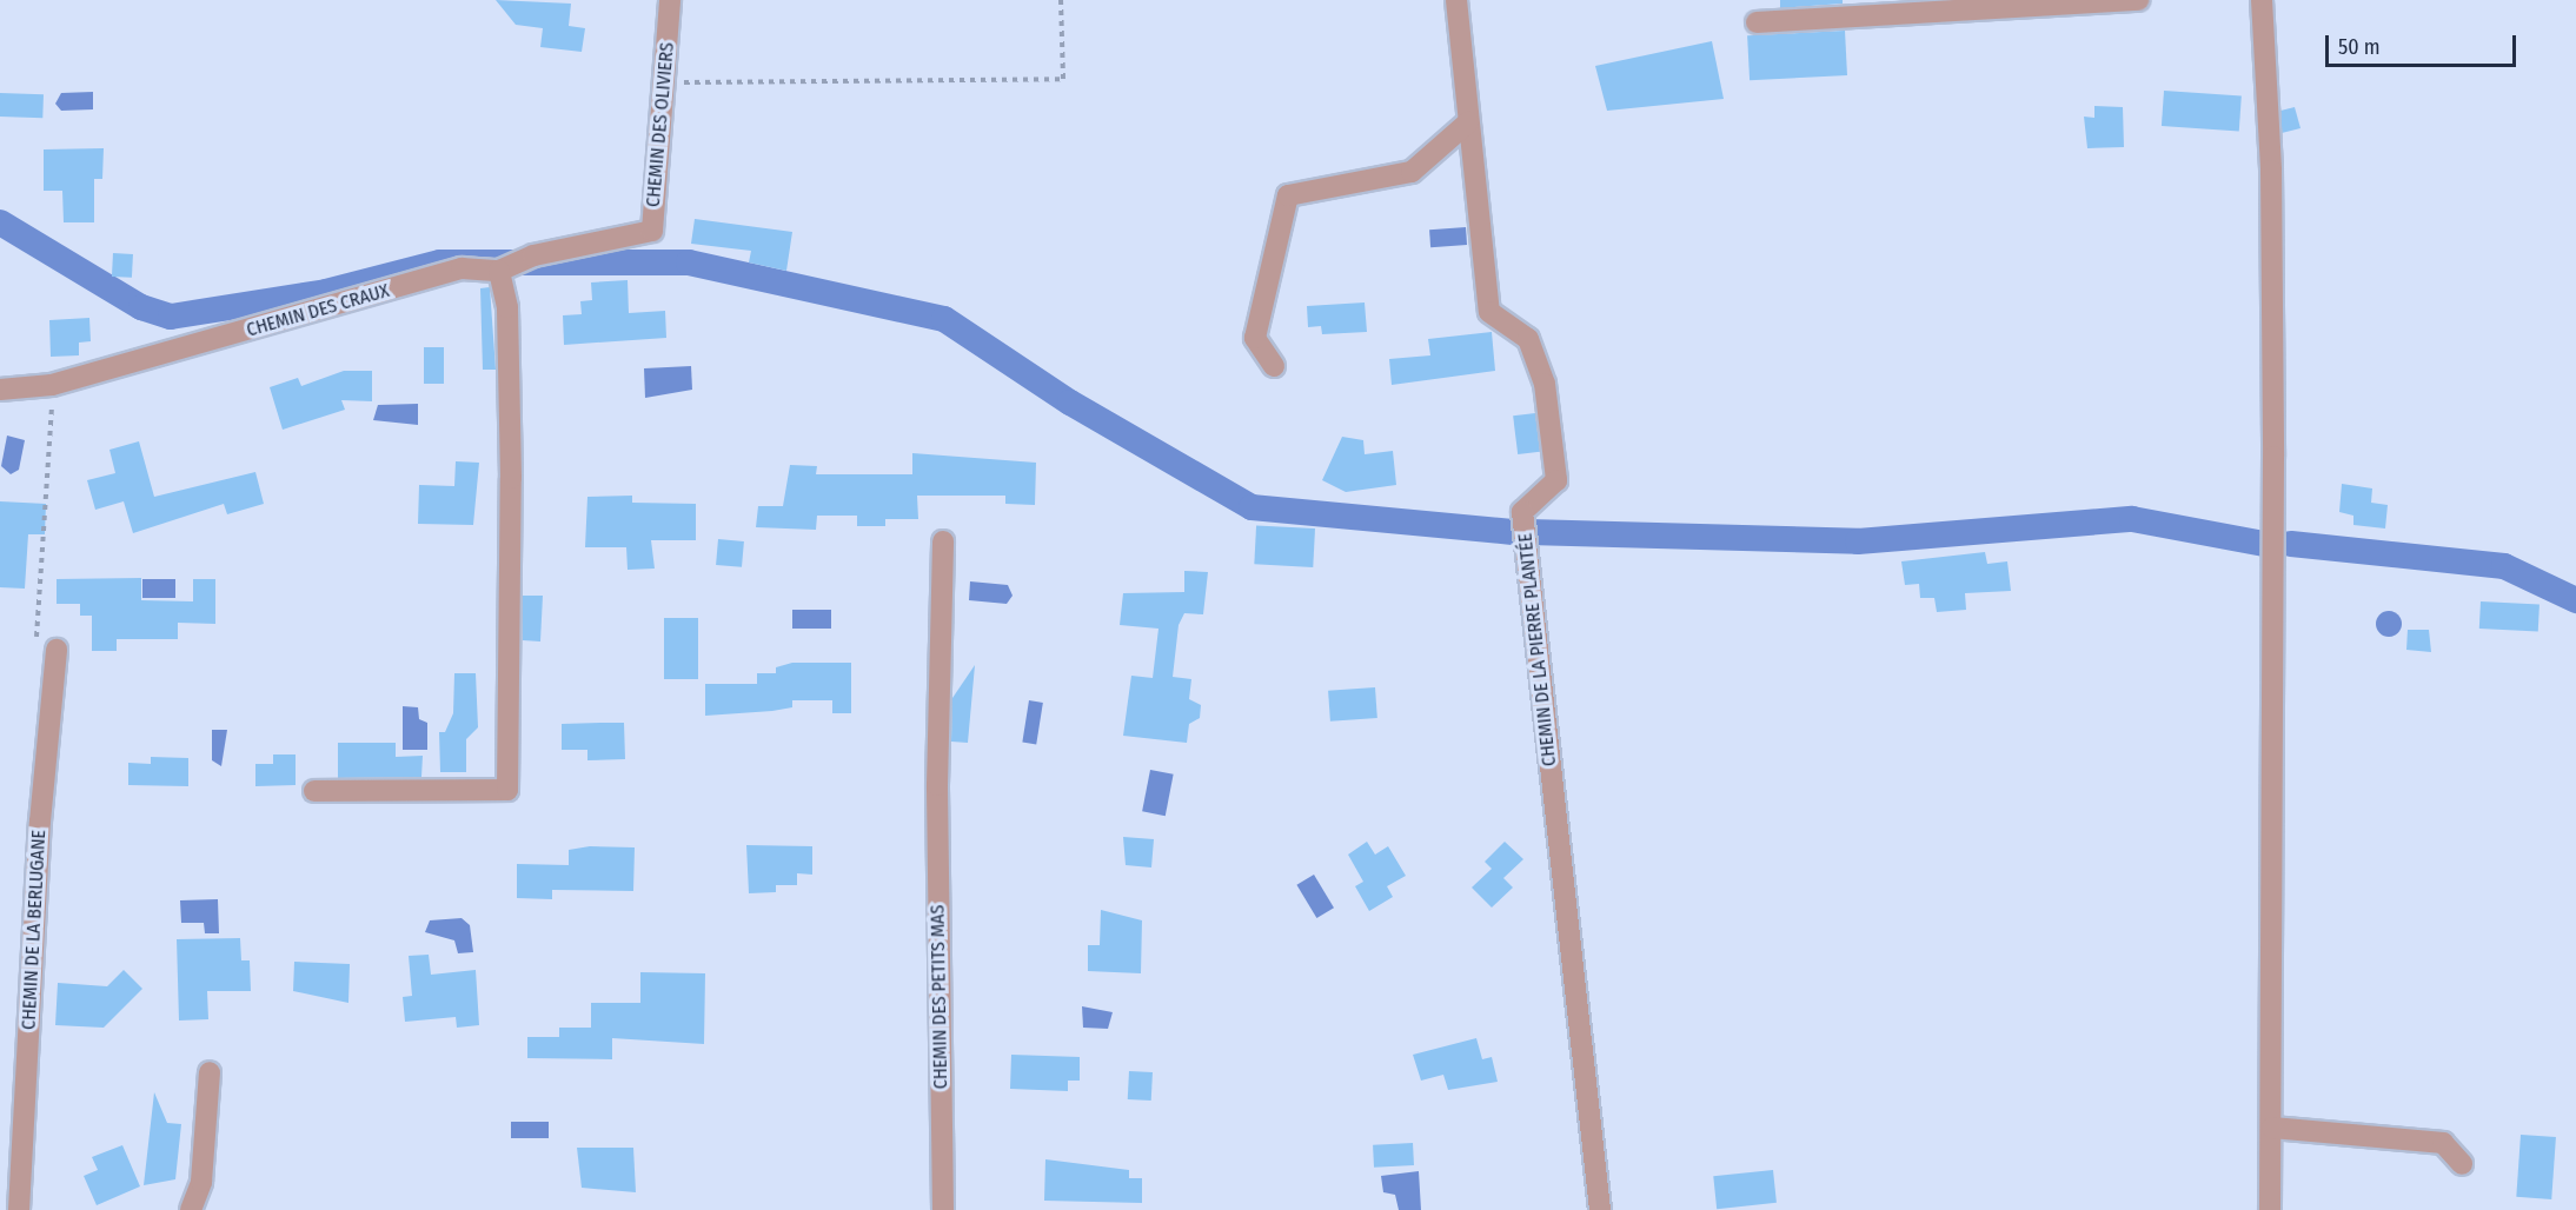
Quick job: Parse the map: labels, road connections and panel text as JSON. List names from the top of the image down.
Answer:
{
  "streets": {
    "street": [
      "CHEMIN DES OLIVIERS",
      "CHEMIN DES CRAUX",
      "CHEMIN DE LA PIERRE PLANTÉE",
      "CHEMIN DE LA BERLUGANE",
      "CHEMIN DES PETITS MAS"
    ]
  },
  "crossings": [
    ["CHEMIN DES OLIVIERS", "CHEMIN DES CRAUX"]
  ],
  "scale_bar": "50 m"
}
